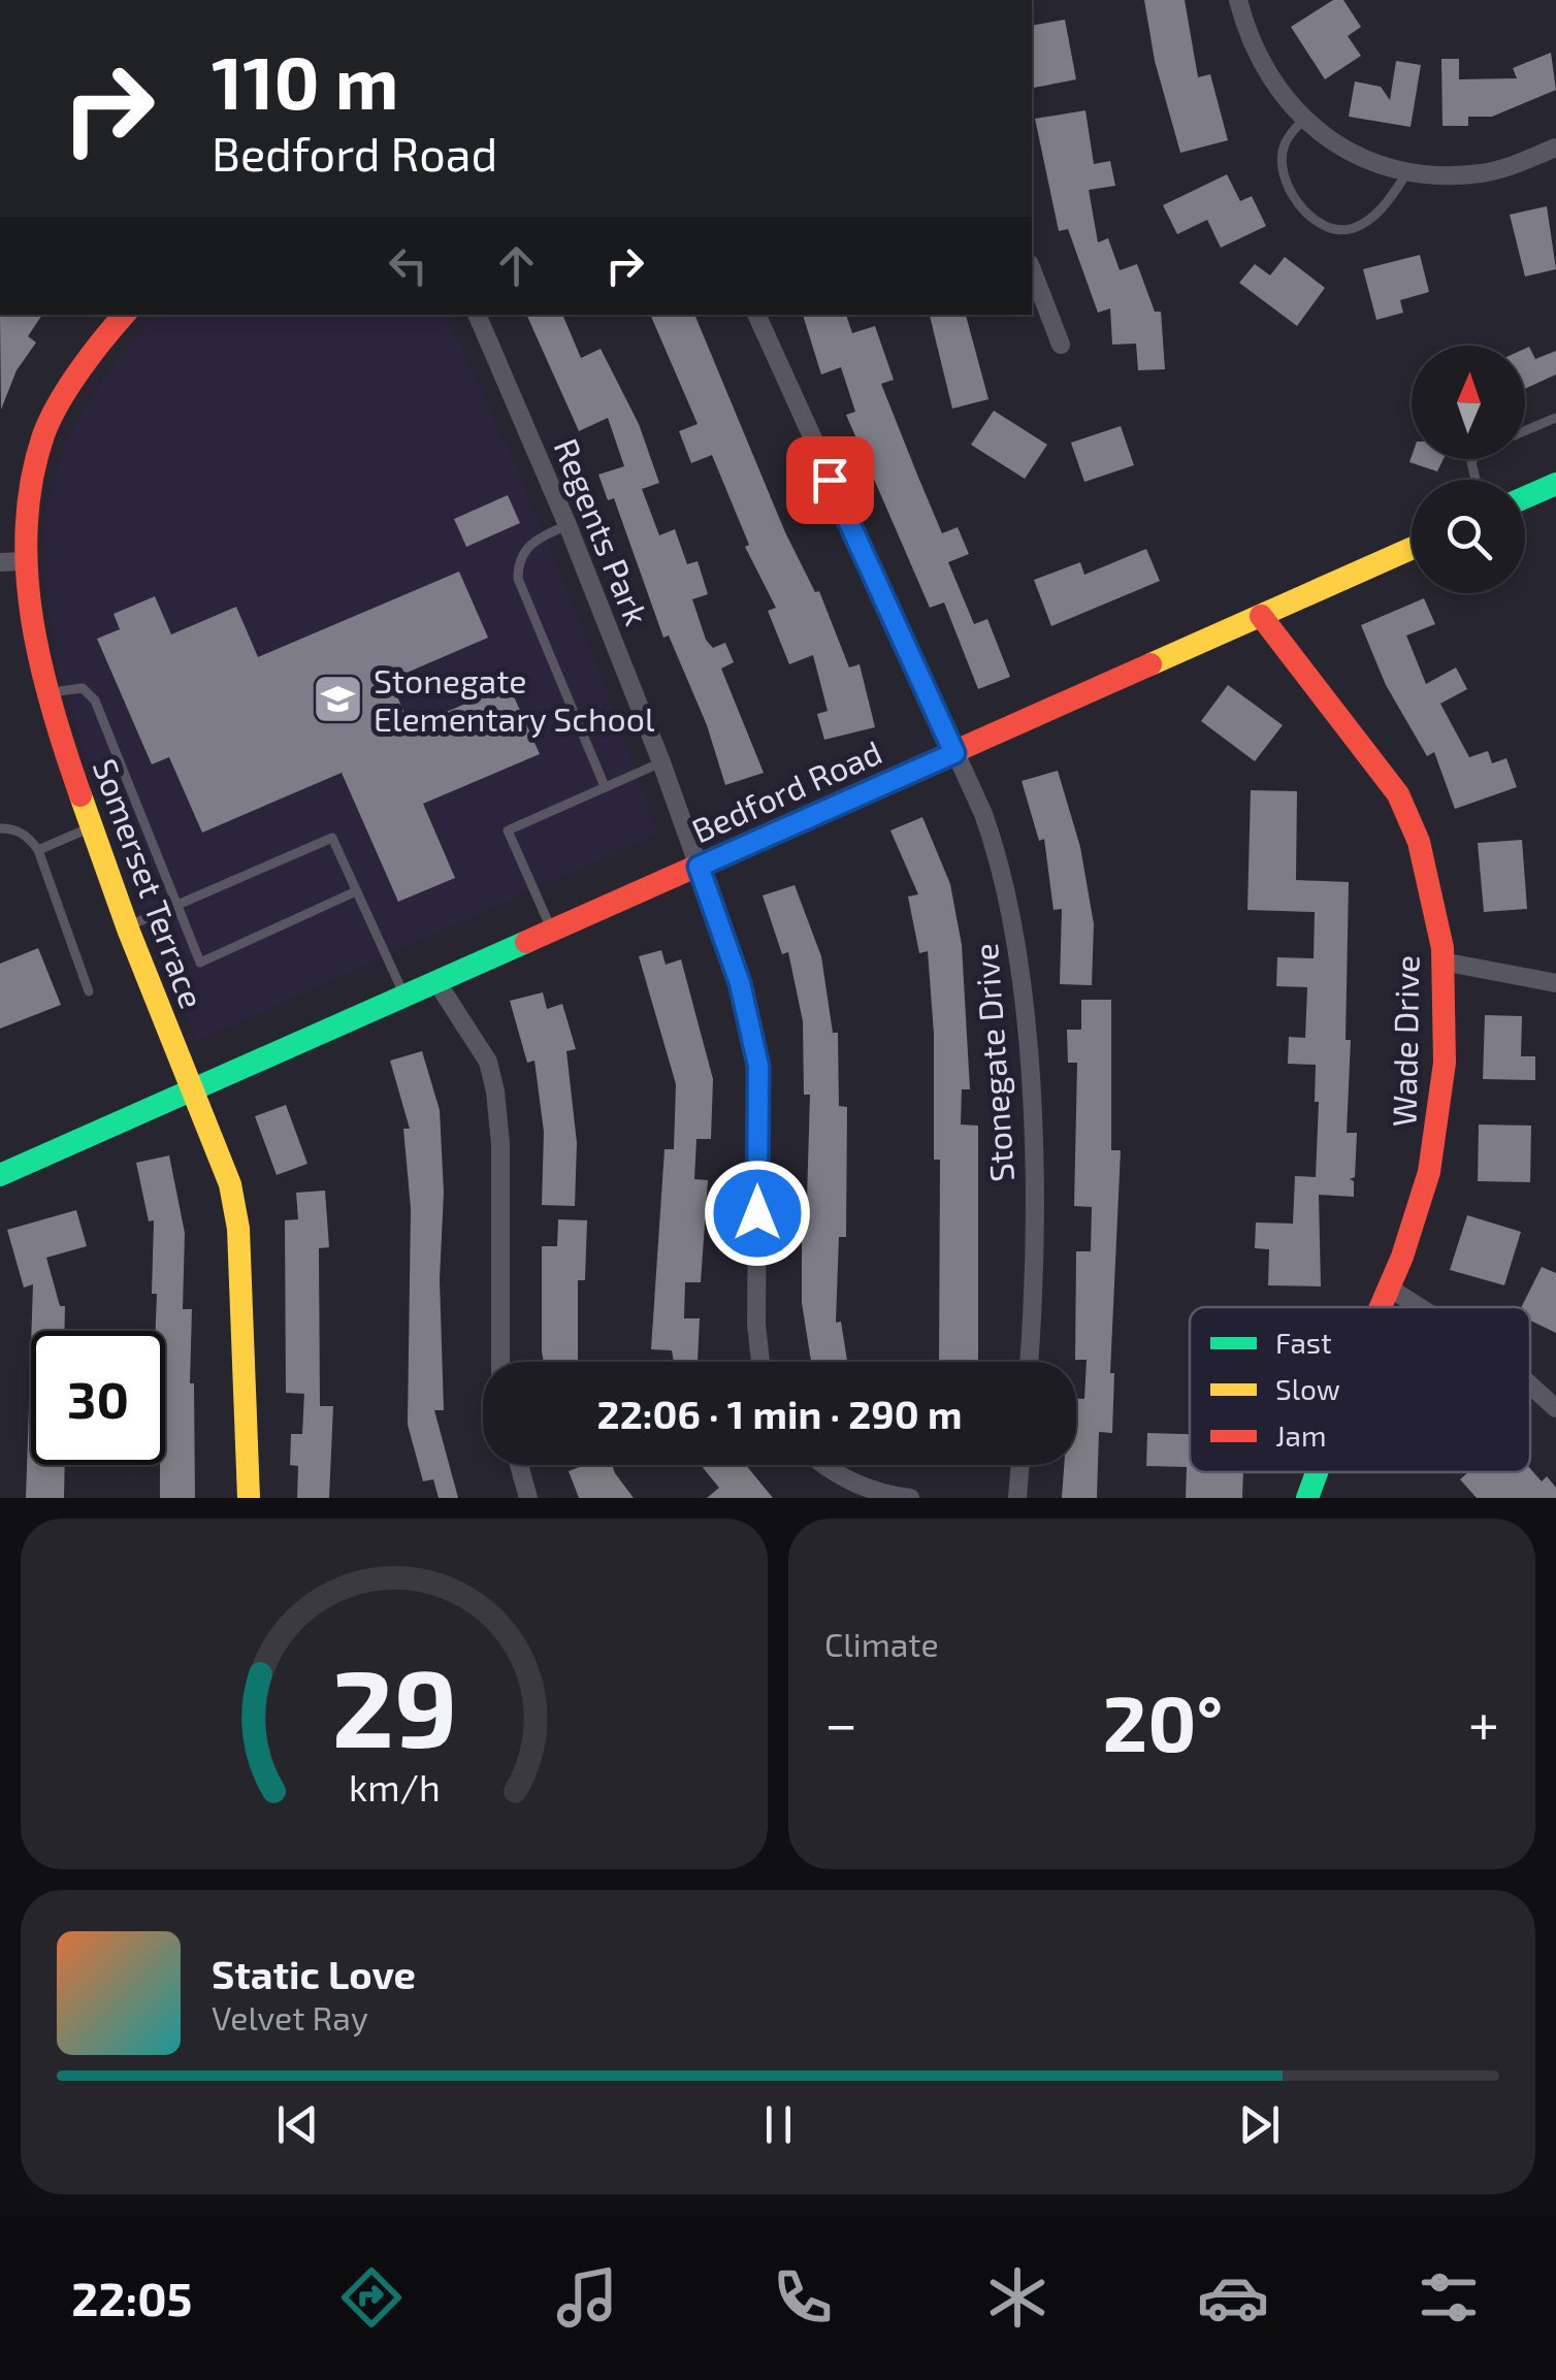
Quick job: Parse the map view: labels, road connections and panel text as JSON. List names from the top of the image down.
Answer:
{
  "streets": {
    "street": [
      "Regents Park",
      "Bedford Road",
      "Somerset Terrace",
      "Wade Drive",
      "Stonegate Drive"
    ]
  },
  "crossings": [
    ["Regents Park", "Bedford Road"],
    ["Bedford Road", "Somerset Terrace"],
    ["Bedford Road", "Wade Drive"],
    ["Bedford Road", "Stonegate Drive"]
  ],
  "places": {
    "school or university": ["Stonegate Elementary School"]
  },
  "legend": ["Fast", "Slow", "Jam"],
  "north": "top",
  "page": {
    "turn": ["110 m", "Bedford Road"],
    "limit": "30",
    "trip": "22:06 · 1 min · 290 m",
    "tile": "Climate",
    "heat": ["−", "20°", "+"],
    "song": ["Static Love", "Velvet Ray"],
    "tabs": "22:05",
    "gauge": ["29", "km/h"]
  }
}
